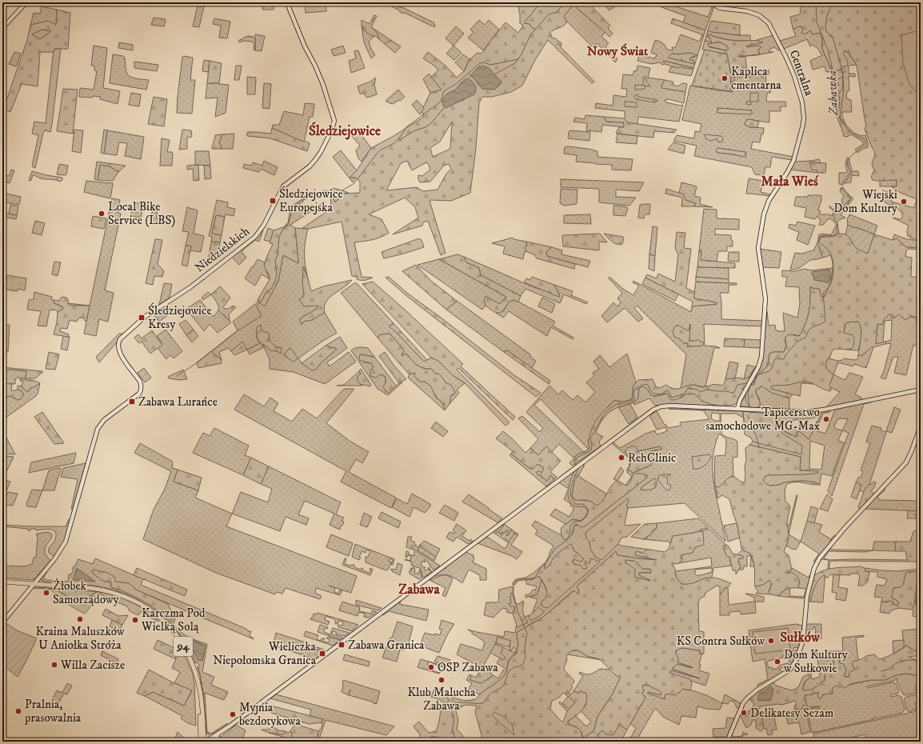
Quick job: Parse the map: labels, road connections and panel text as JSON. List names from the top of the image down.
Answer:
{
  "streets": {
    "main road": ["94"],
    "street": ["Centralna", "Niedzielskich"]
  },
  "crossings": [
    ["Niedzielskich", "94"]
  ],
  "districts": [
    "Nowy Świat",
    "Śledziejowice",
    "Mała Wieś",
    "Zabawa",
    "Sułków"
  ],
  "water": ["Zabawka"],
  "places": {
    "other": [
      "Kaplica cmentarna",
      "Wiejski Dom Kultury",
      "Local Bike Service (LBS)",
      "Tapicerstwo samochodowe MG-Max",
      "RehClinic",
      "Żłobek Samorządowy",
      "Kraina Maluszków U Aniołka Stróża",
      "Karczma Pod Wielką Solą",
      "KS Contra Sułków",
      "Dom Kultury w Sułkowie",
      "Willa Zacisze",
      "OSP Zabawa",
      "Klub Malucha Zabawa",
      "Pralnia, prasowalnia",
      "Delikatesy Sezam",
      "Myjnia bezdotykowa"
    ],
    "transit": [
      "Śledziejowice Europejska",
      "Śledziejowice Kresy",
      "Zabawa Lurańce",
      "Zabawa Granica",
      "Wieliczka Niepołomska Granica"
    ]
  }
}
